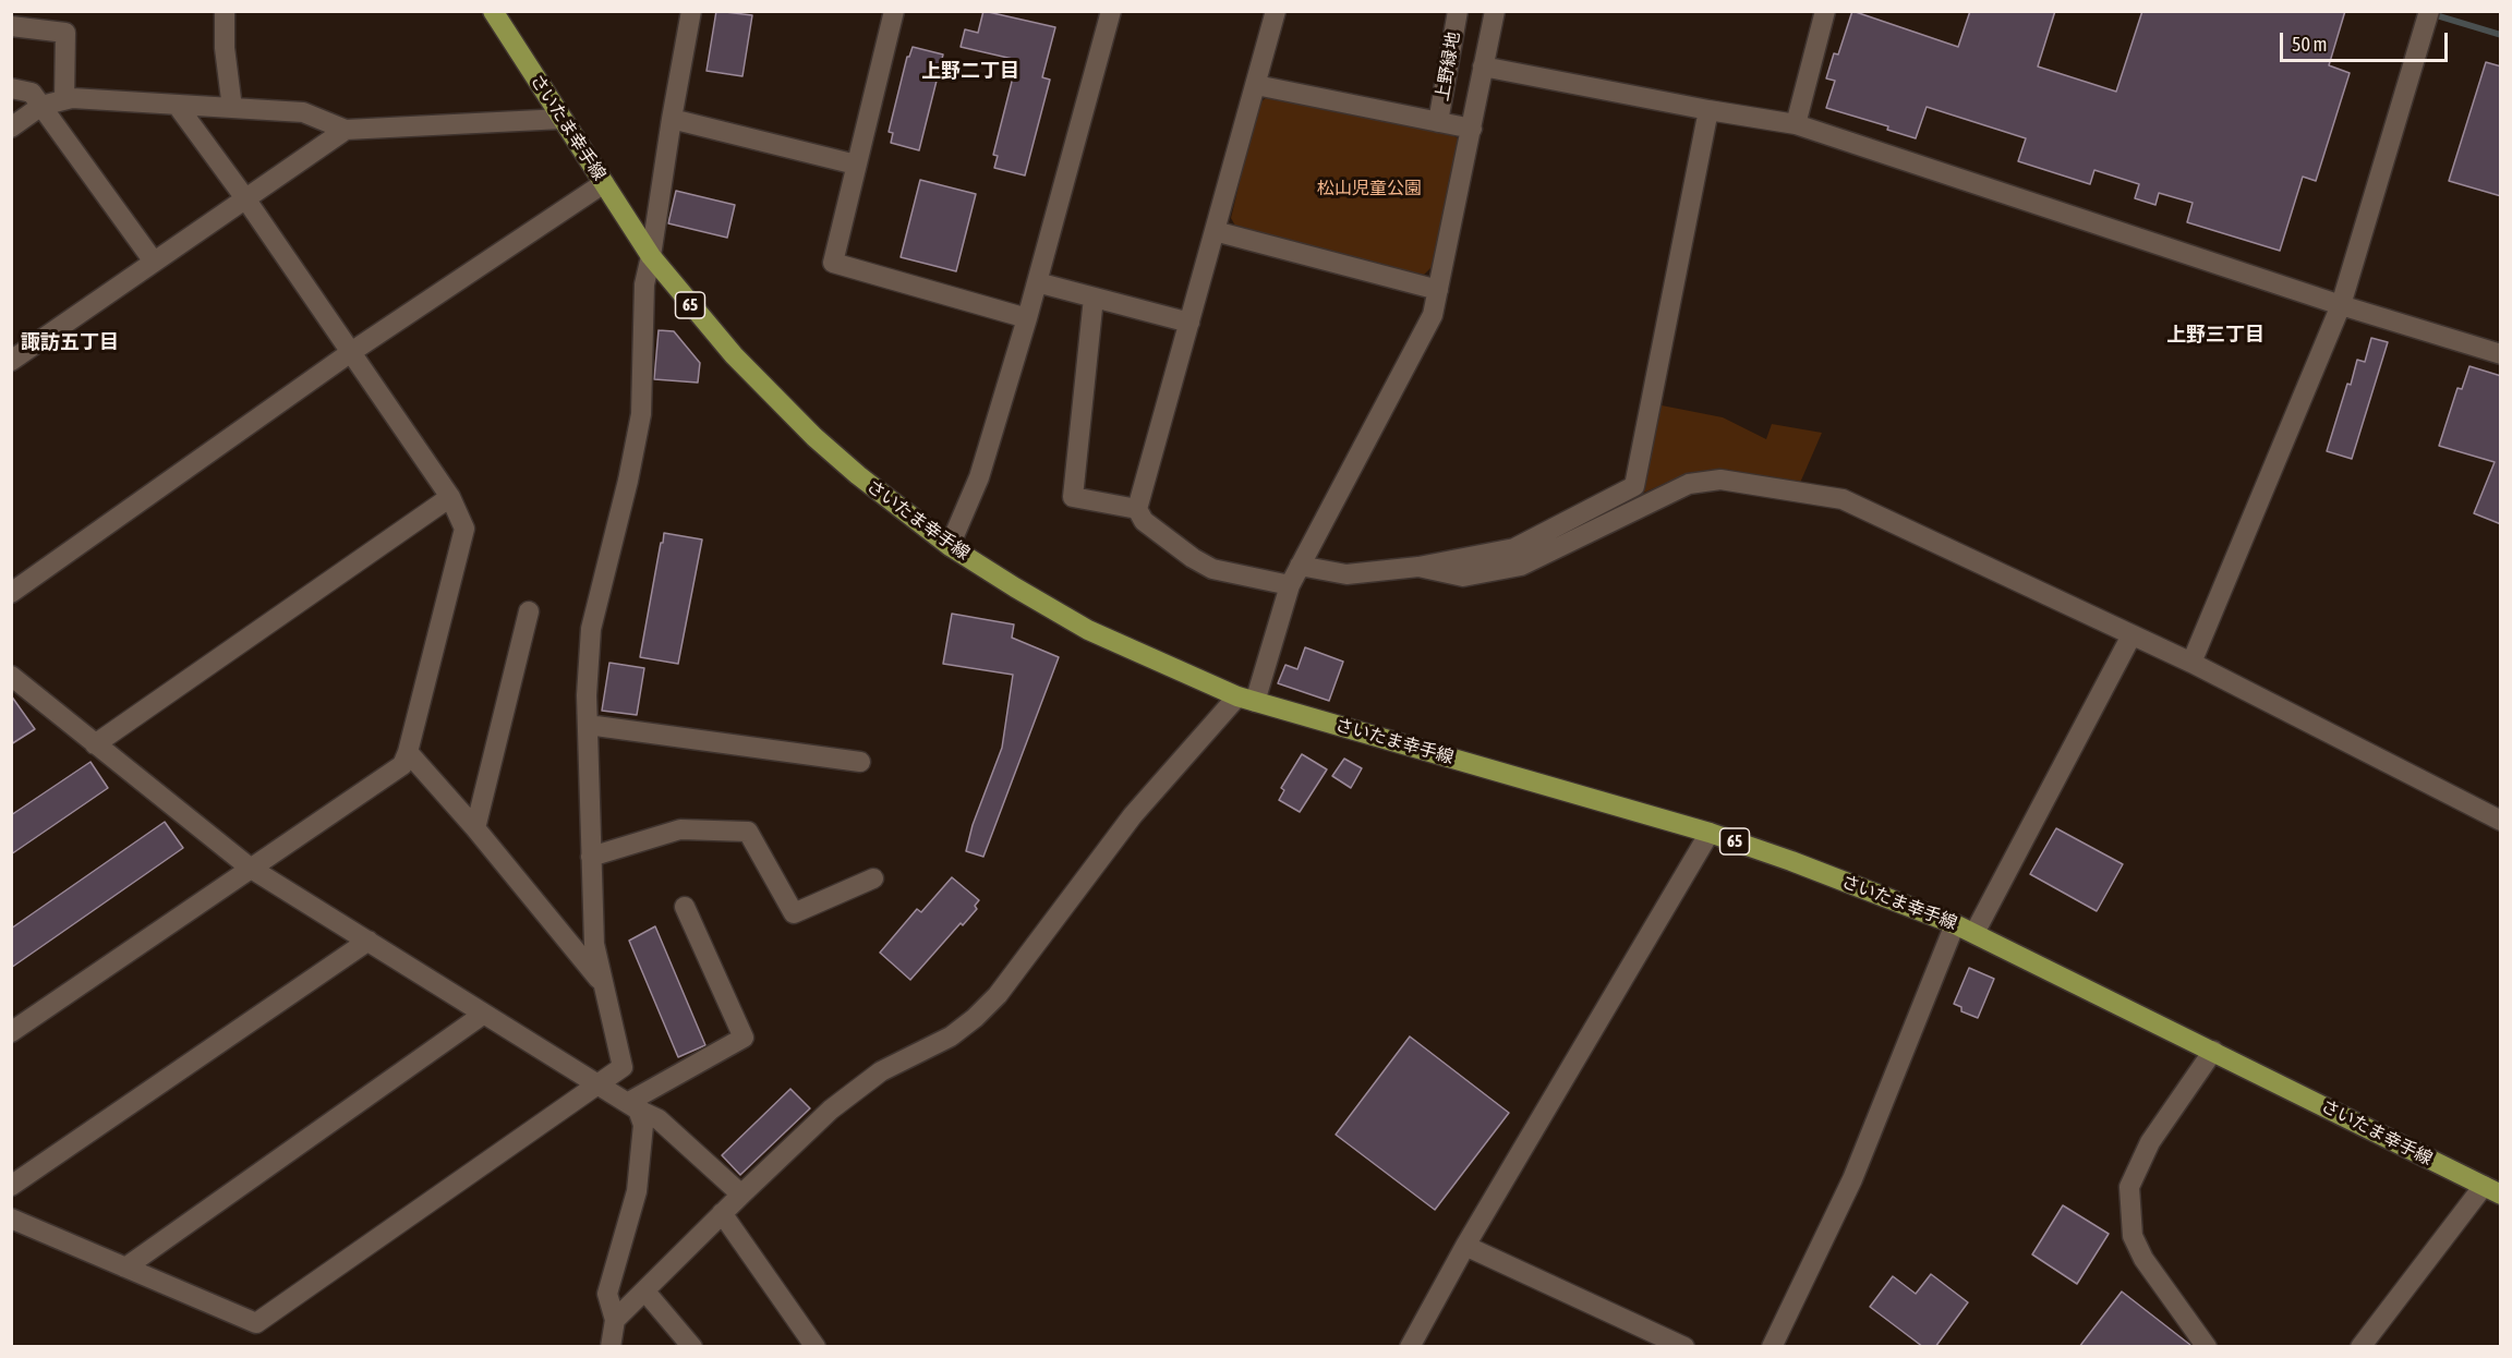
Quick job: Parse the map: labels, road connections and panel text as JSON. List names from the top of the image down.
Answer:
{
  "streets": {
    "main road": ["さいたま幸手線", "65"],
    "street": ["上野緑地"]
  },
  "districts": ["上野二丁目", "上野三丁目", "諏訪五丁目"],
  "parks": ["松山児童公園"],
  "scale_bar": "50 m"
}
